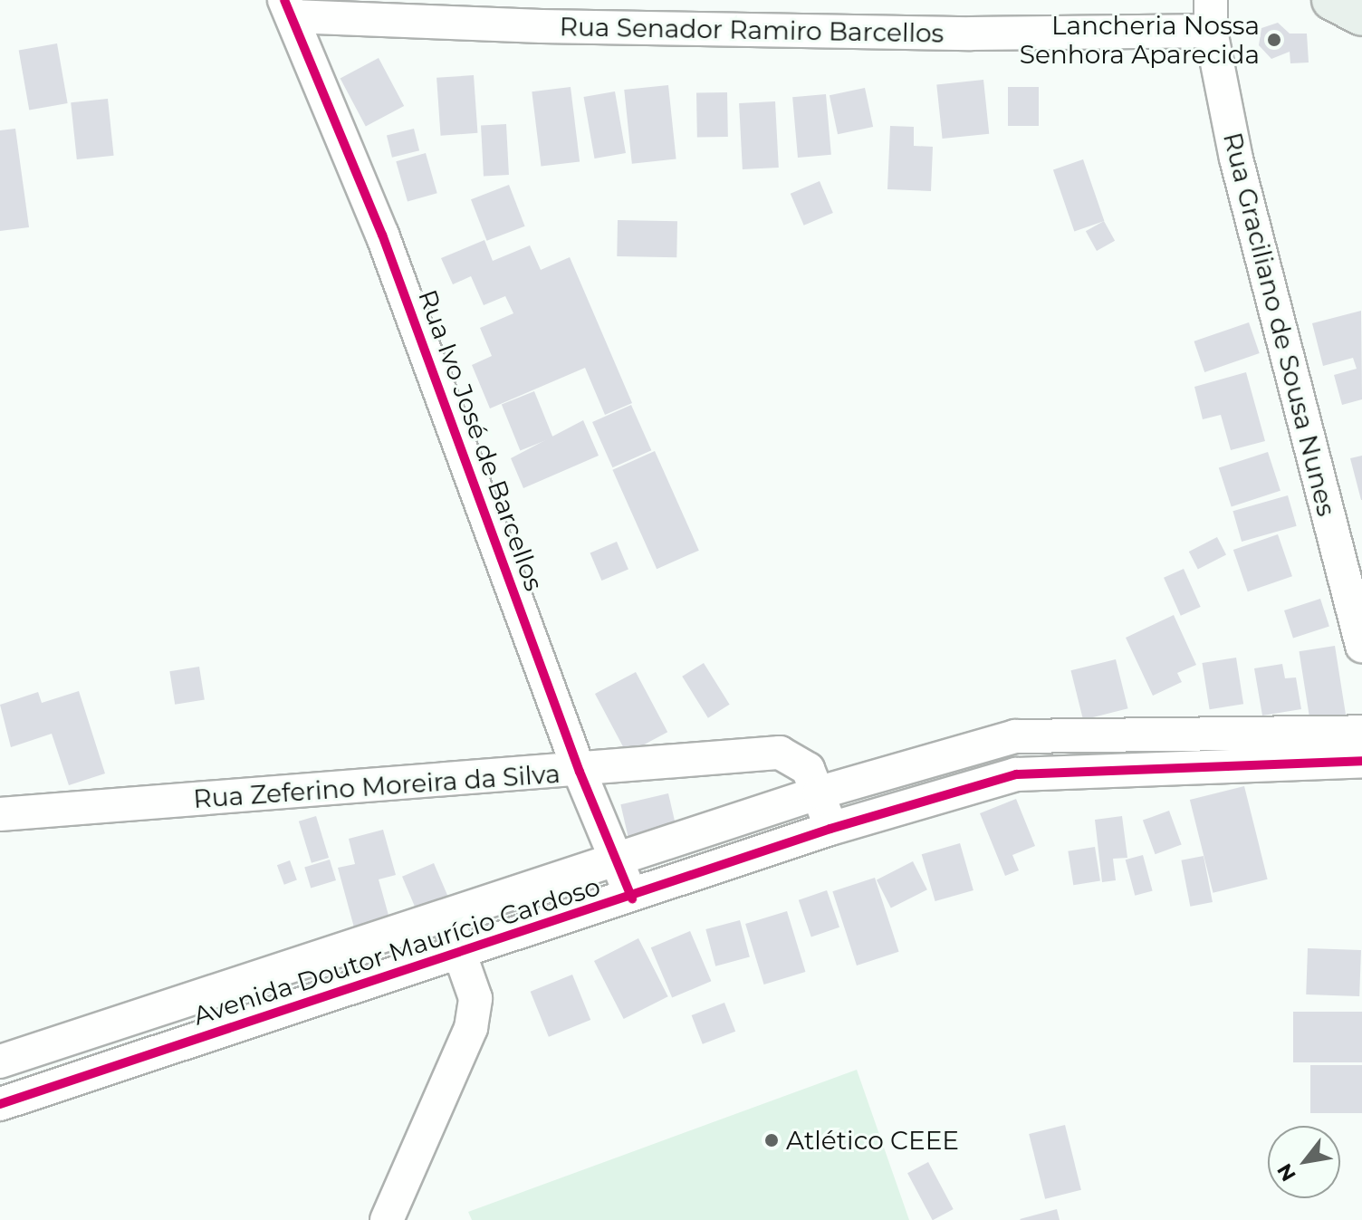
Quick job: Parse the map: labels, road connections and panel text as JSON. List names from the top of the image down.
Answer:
{
  "streets": {
    "street": [
      "Rua Senador Ramiro Barcellos",
      "Rua Graciliano de Sousa Nunes",
      "Rua Ivo José de Barcellos",
      "Rua Zeferino Moreira da Silva",
      "Avenida Doutor Maurício Cardoso"
    ]
  },
  "crossings": [
    ["Rua Senador Ramiro Barcellos", "Rua Graciliano de Sousa Nunes"],
    ["Rua Senador Ramiro Barcellos", "Rua Ivo José de Barcellos"],
    ["Rua Ivo José de Barcellos", "Rua Zeferino Moreira da Silva"],
    ["Rua Ivo José de Barcellos", "Avenida Doutor Maurício Cardoso"],
    ["Rua Zeferino Moreira da Silva", "Avenida Doutor Maurício Cardoso"]
  ],
  "places": ["Lancheria Nossa Senhora Aparecida", "Atlético CEEE"],
  "north": "bottom left"
}
